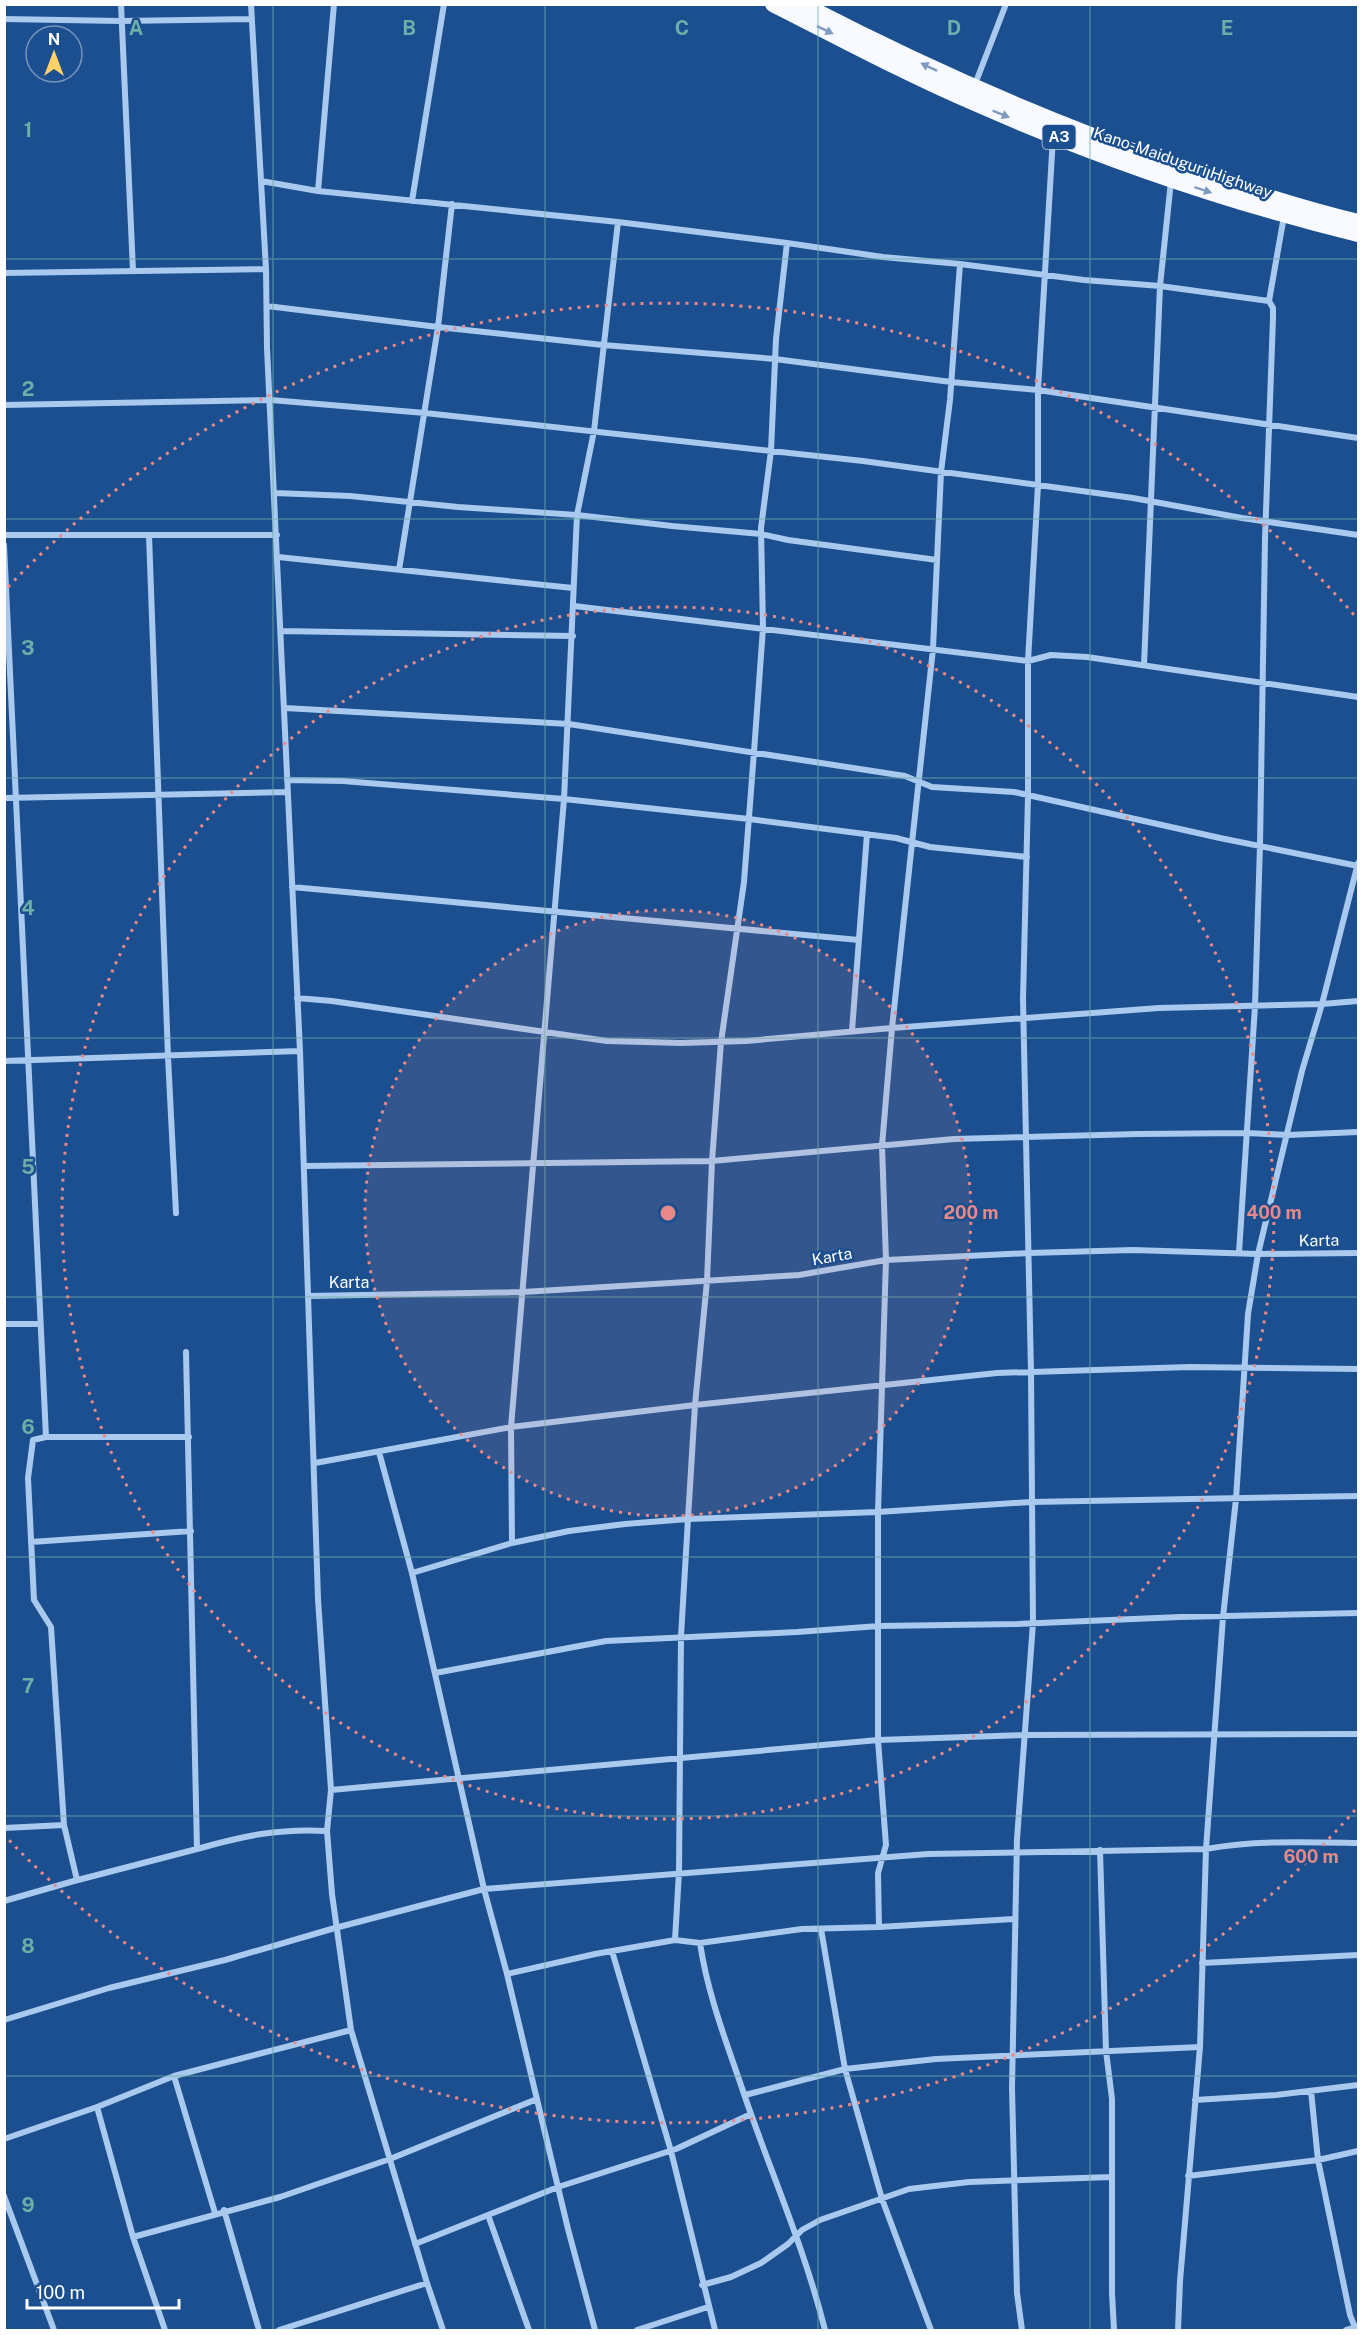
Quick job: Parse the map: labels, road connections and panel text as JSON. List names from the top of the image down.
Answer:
{
  "streets": {
    "highway": ["A3", "Kano-Maiduguri Highway"],
    "street": ["Karta"]
  },
  "scale_bar": "100 m",
  "north": "top",
  "grid": {
    "columns": [
      "A",
      "B",
      "C",
      "D",
      "E"
    ],
    "rows": [
      "1",
      "2",
      "3",
      "4",
      "5",
      "6",
      "7",
      "8",
      "9"
    ]
  },
  "rings": ["200 m", "400 m", "600 m"]
}
